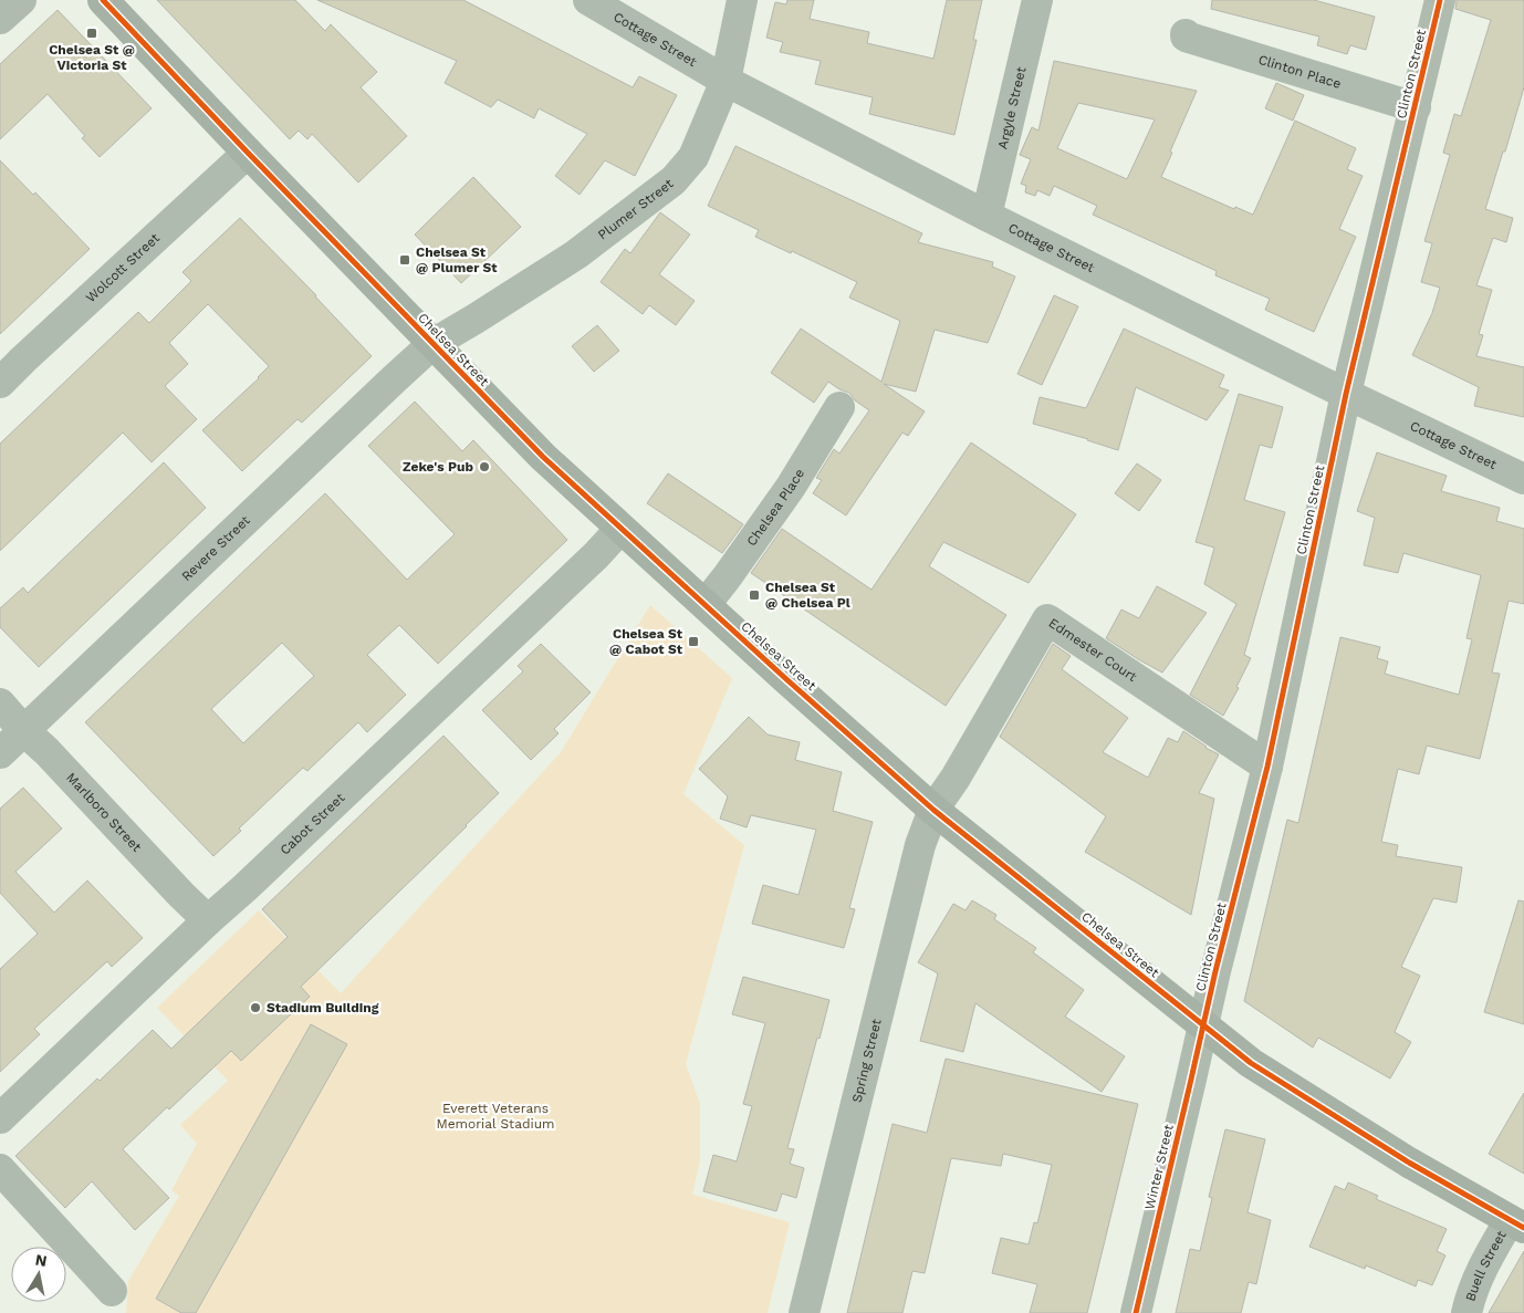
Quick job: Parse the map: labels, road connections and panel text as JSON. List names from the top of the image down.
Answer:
{
  "streets": {
    "main road": ["Chelsea Street"],
    "street": [
      "Cottage Street",
      "Clinton Place",
      "Clinton Street",
      "Argyle Street",
      "Plumer Street",
      "Wolcott Street",
      "Chelsea Place",
      "Revere Street",
      "Edmester Court",
      "Marlboro Street",
      "Cabot Street",
      "Spring Street",
      "Winter Street",
      "Buell Street"
    ]
  },
  "crossings": [
    ["Cottage Street", "Clinton Street"],
    ["Cottage Street", "Argyle Street"],
    ["Cottage Street", "Plumer Street"],
    ["Clinton Place", "Clinton Street"],
    ["Clinton Street", "Chelsea Street"],
    ["Clinton Street", "Edmester Court"],
    ["Clinton Street", "Winter Street"],
    ["Plumer Street", "Chelsea Street"],
    ["Plumer Street", "Revere Street"],
    ["Wolcott Street", "Chelsea Street"],
    ["Chelsea Street", "Chelsea Place"],
    ["Chelsea Street", "Revere Street"],
    ["Chelsea Street", "Edmester Court"],
    ["Chelsea Street", "Cabot Street"],
    ["Chelsea Street", "Spring Street"],
    ["Chelsea Street", "Winter Street"],
    ["Chelsea Street", "Buell Street"],
    ["Revere Street", "Marlboro Street"],
    ["Edmester Court", "Spring Street"],
    ["Marlboro Street", "Cabot Street"]
  ],
  "parks": ["Everett Veterans Memorial Stadium"],
  "places": {
    "transit": [
      "Chelsea St @ Victoria St",
      "Chelsea St @ Plumer St",
      "Chelsea St @ Chelsea Pl",
      "Chelsea St @ Cabot St"
    ],
    "other": ["Zeke's Pub", "Stadium Building"]
  },
  "north": "top"
}
